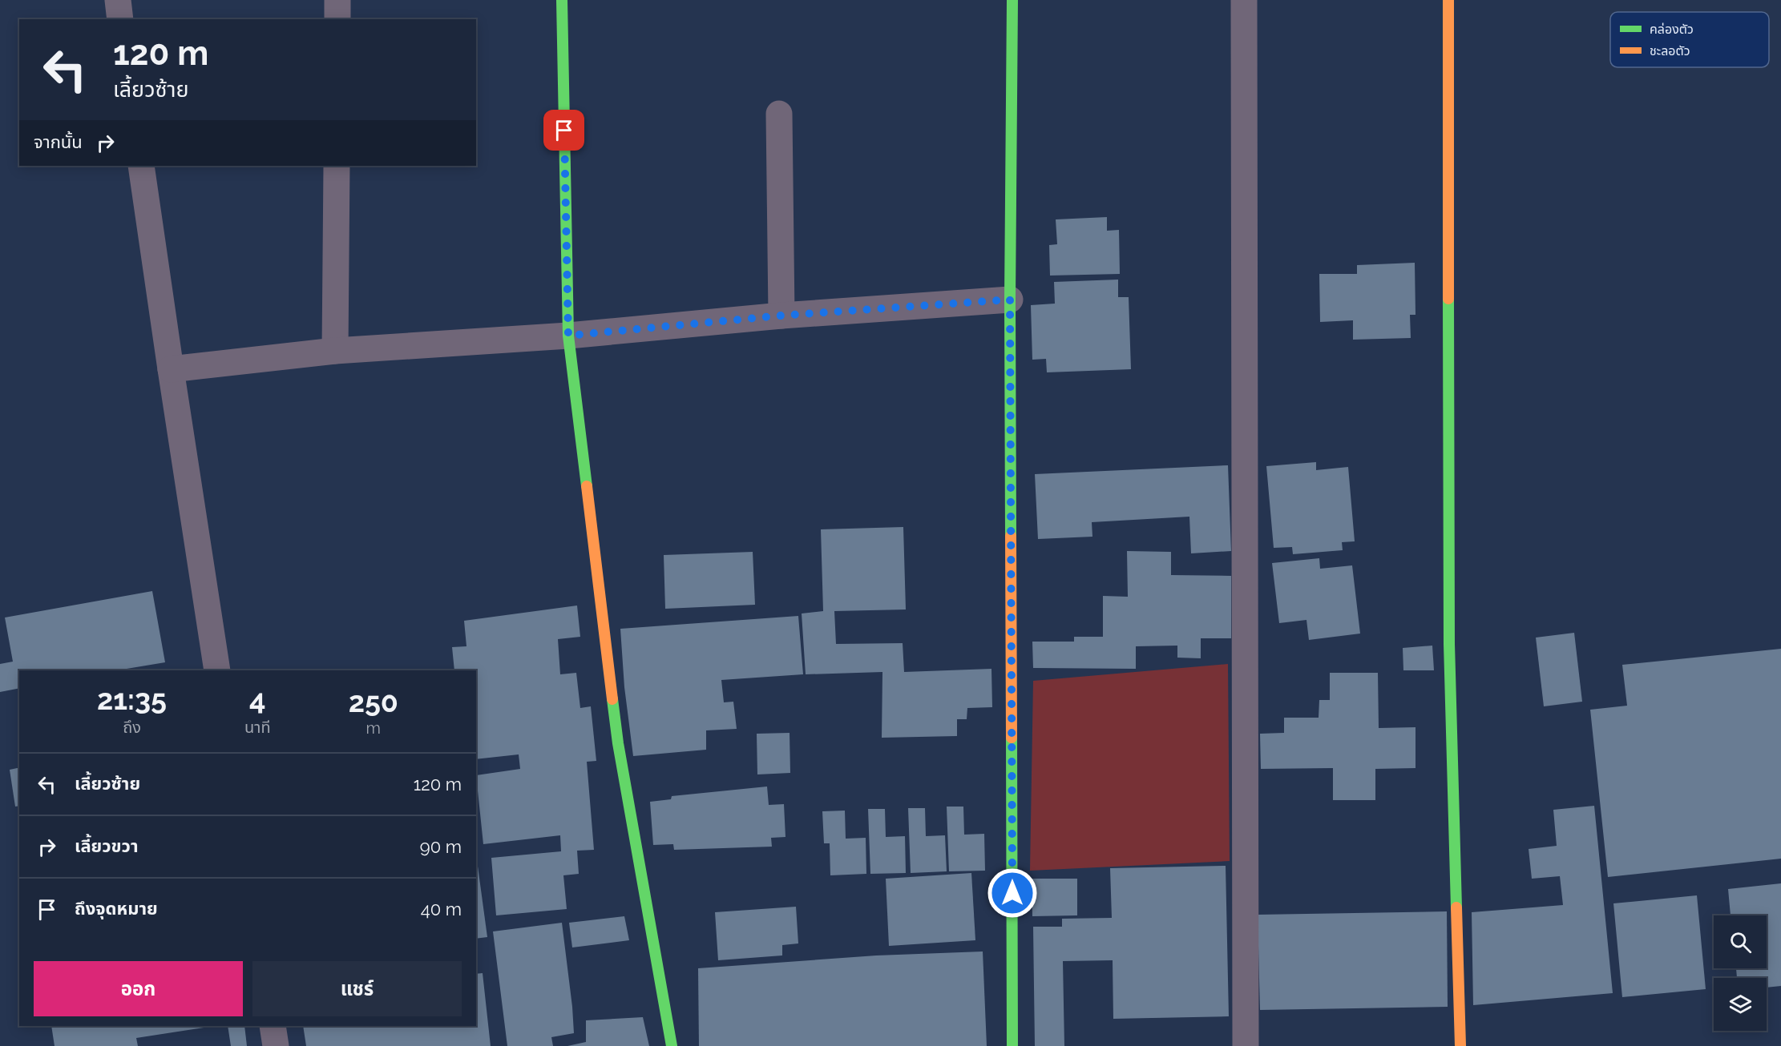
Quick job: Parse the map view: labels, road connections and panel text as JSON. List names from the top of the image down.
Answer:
{
  "legend": ["คล่องตัว", "ชะลอตัว"],
  "page": {
    "turn": ["120 m", "เลี้ยวซ้าย"],
    "then": "จากนั้น",
    "eta": [
      "21:35",
      "ถึง",
      "4",
      "นาที",
      "250",
      "m"
    ],
    "list": [
      {
        "name": "เลี้ยวซ้าย",
        "value": "120 m"
      },
      {
        "name": "เลี้ยวขวา",
        "value": "90 m"
      },
      {
        "name": "ถึงจุดหมาย",
        "value": "40 m"
      }
    ],
    "buttons": ["ออก", "แชร์"]
  }
}
